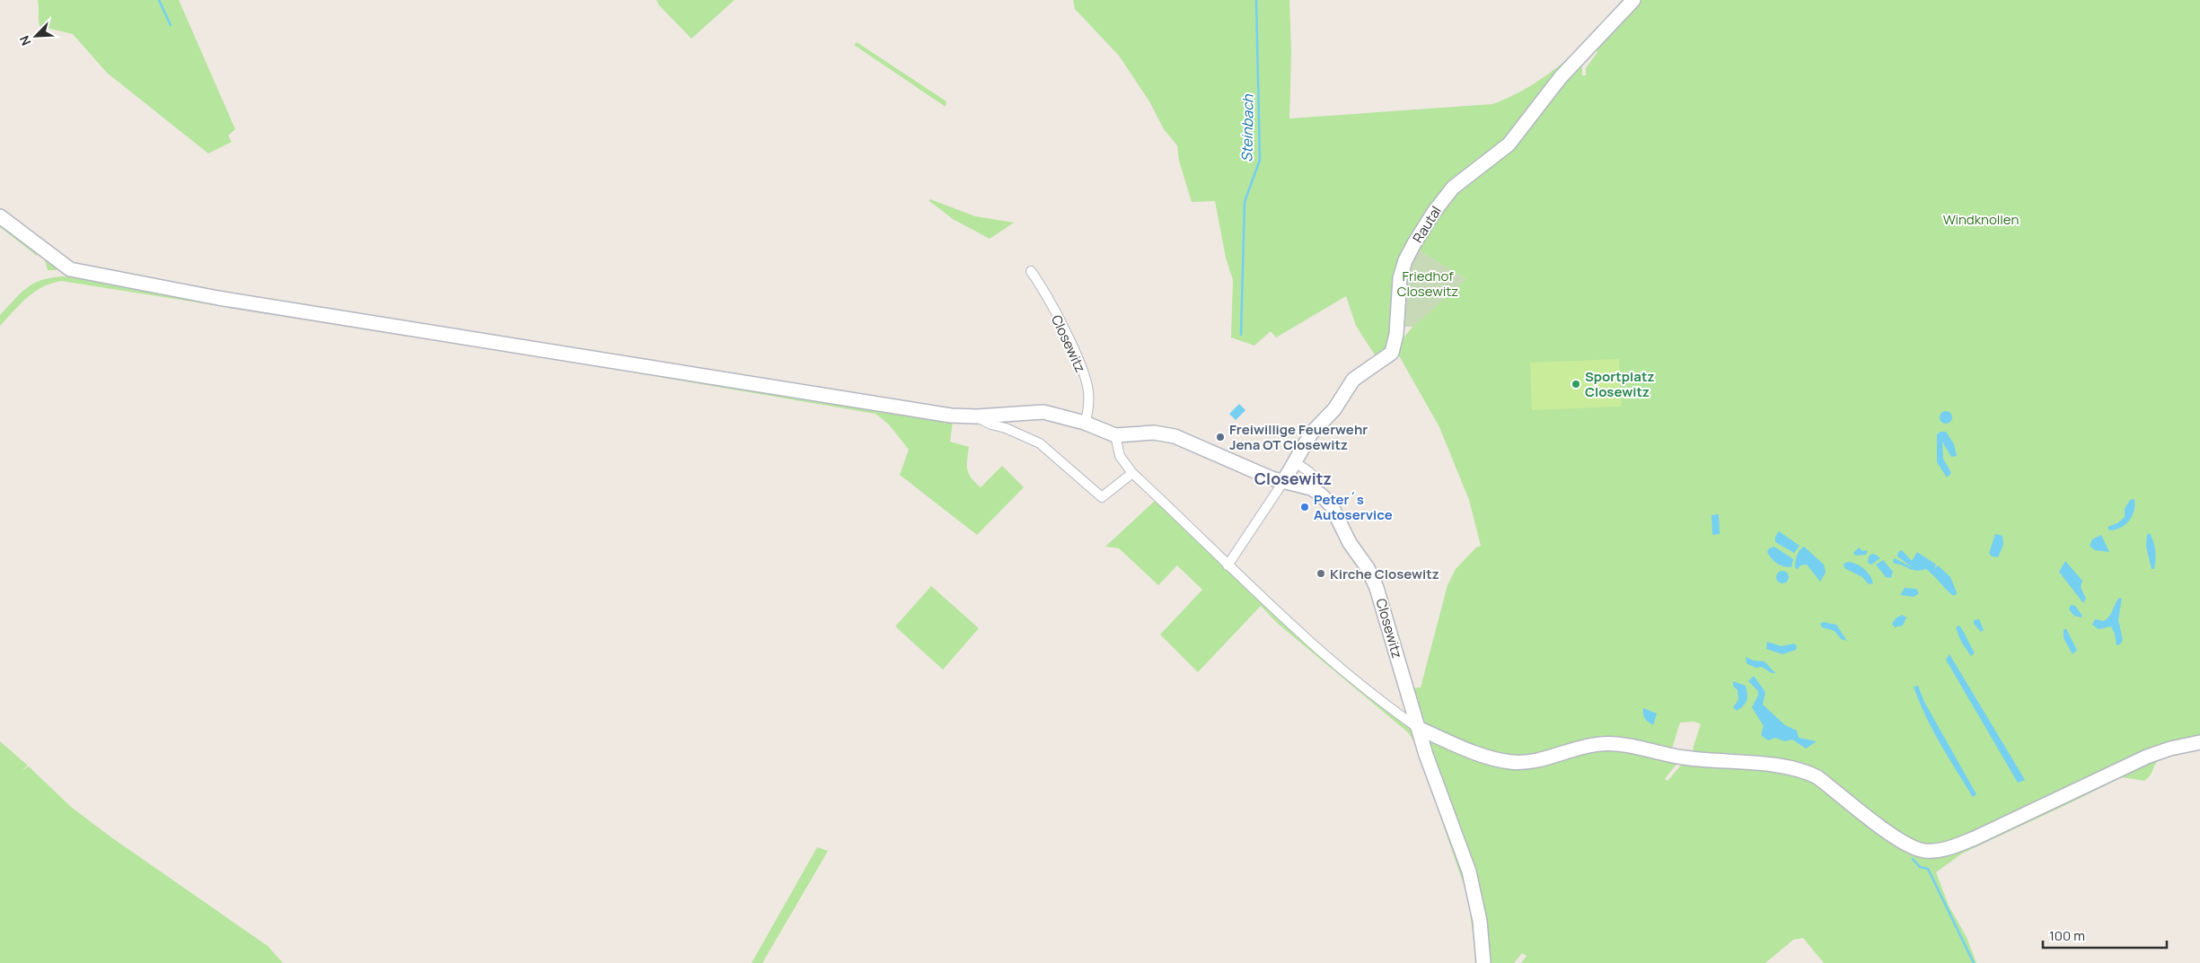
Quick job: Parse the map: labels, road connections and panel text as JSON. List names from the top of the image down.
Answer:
{
  "streets": {
    "street": ["Rautal", "Closewitz"]
  },
  "crossings": [
    ["Rautal", "Closewitz"]
  ],
  "districts": ["Closewitz"],
  "water": ["Steinbach"],
  "parks": ["Windknollen", "Friedhof Closewitz"],
  "places": [
    "Sportplatz Closewitz",
    "Freiwillige Feuerwehr Jena OT Closewitz",
    "Peter´s Autoservice",
    "Kirche Closewitz"
  ],
  "scale_bar": "100 m",
  "north": "bottom left"
}
